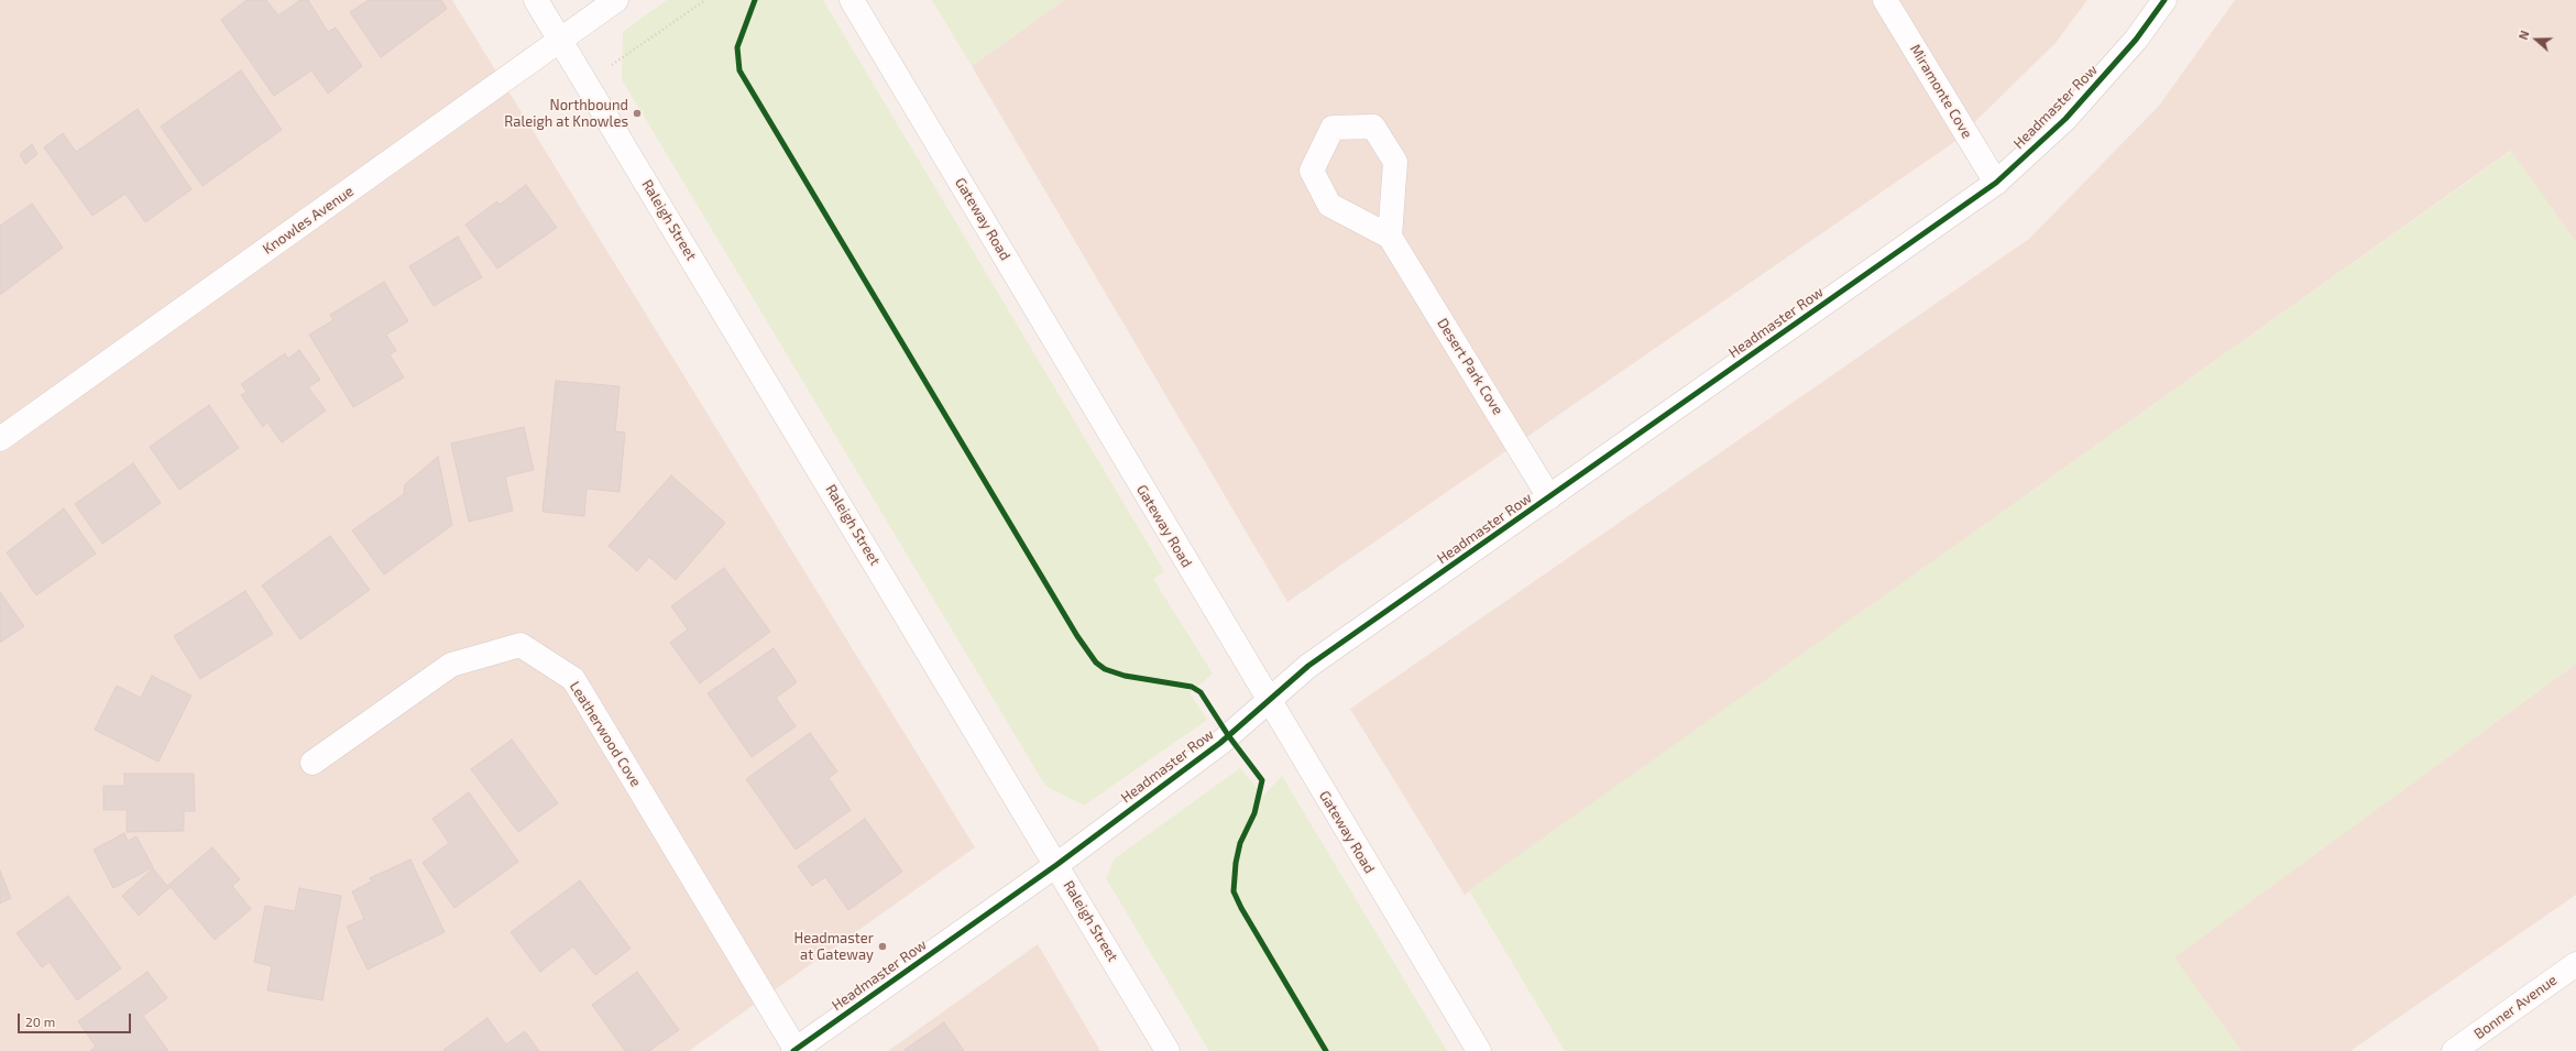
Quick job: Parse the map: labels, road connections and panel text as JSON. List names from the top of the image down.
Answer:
{
  "streets": {
    "street": [
      "Miramonte Cove",
      "Headmaster Row",
      "Gateway Road",
      "Knowles Avenue",
      "Raleigh Street",
      "Desert Park Cove",
      "Leatherwood Cove",
      "Bonner Avenue"
    ]
  },
  "crossings": [
    ["Miramonte Cove", "Headmaster Row"],
    ["Headmaster Row", "Gateway Road"],
    ["Headmaster Row", "Raleigh Street"],
    ["Headmaster Row", "Desert Park Cove"],
    ["Headmaster Row", "Leatherwood Cove"],
    ["Knowles Avenue", "Raleigh Street"]
  ],
  "places": ["Northbound Raleigh at Knowles", "Headmaster at Gateway"],
  "scale_bar": "20 m",
  "north": "left"
}
